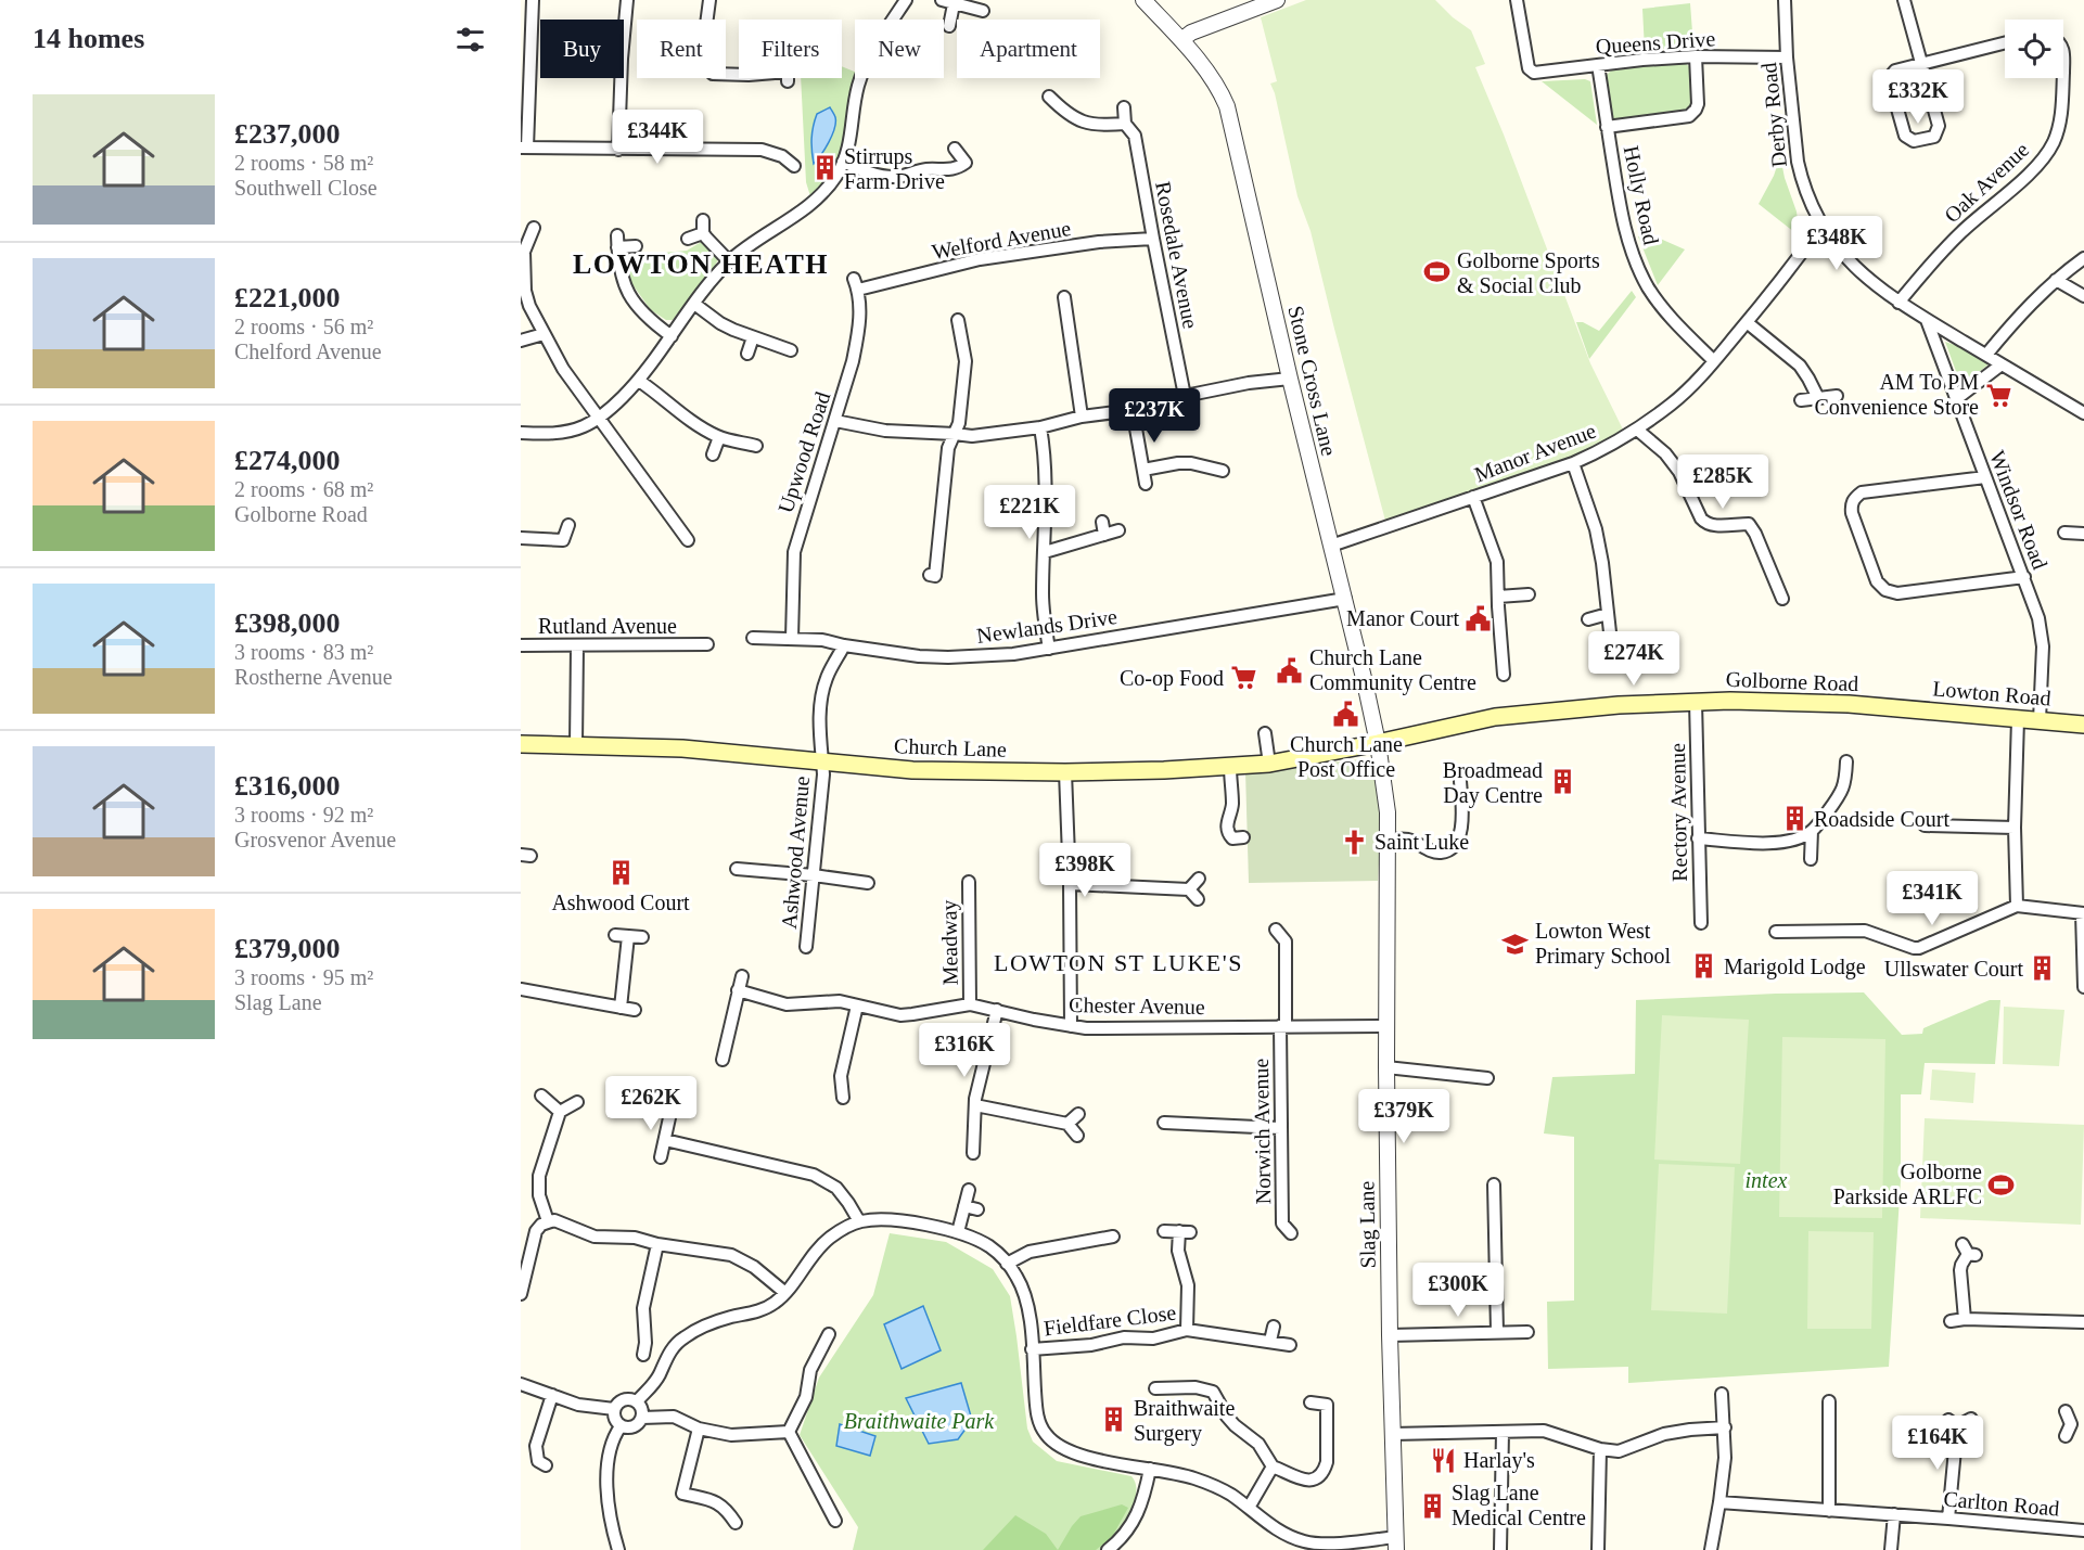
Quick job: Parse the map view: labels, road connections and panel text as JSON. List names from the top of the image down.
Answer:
{
  "streets": {
    "main road": ["Golborne Road", "Lowton Road", "Church Lane"],
    "street": [
      "Queens Drive",
      "Derby Road",
      "Oak Avenue",
      "Holly Road",
      "Welford Avenue",
      "Rosedale Avenue",
      "Stone Cross Lane",
      "Upwood Road",
      "Manor Avenue",
      "Windsor Road",
      "Rutland Avenue",
      "Newlands Drive",
      "Rectory Avenue",
      "Ashwood Avenue",
      "Meadway",
      "Chester Avenue",
      "Norwich Avenue",
      "Slag Lane",
      "Fieldfare Close",
      "Carlton Road"
    ]
  },
  "crossings": [
    ["Queens Drive", "Derby Road"],
    ["Queens Drive", "Holly Road"],
    ["Derby Road", "Oak Avenue"],
    ["Derby Road", "Manor Avenue"],
    ["Derby Road", "Windsor Road"],
    ["Holly Road", "Manor Avenue"],
    ["Welford Avenue", "Rosedale Avenue"],
    ["Welford Avenue", "Upwood Road"],
    ["Stone Cross Lane", "Manor Avenue"],
    ["Stone Cross Lane", "Newlands Drive"],
    ["Stone Cross Lane", "Golborne Road"],
    ["Stone Cross Lane", "Church Lane"],
    ["Stone Cross Lane", "Slag Lane"],
    ["Upwood Road", "Newlands Drive"],
    ["Windsor Road", "Lowton Road"],
    ["Newlands Drive", "Ashwood Avenue"],
    ["Golborne Road", "Lowton Road"],
    ["Golborne Road", "Church Lane"],
    ["Golborne Road", "Rectory Avenue"],
    ["Golborne Road", "Slag Lane"],
    ["Church Lane", "Ashwood Avenue"],
    ["Church Lane", "Slag Lane"],
    ["Meadway", "Chester Avenue"],
    ["Chester Avenue", "Norwich Avenue"],
    ["Chester Avenue", "Slag Lane"]
  ],
  "districts": ["LOWTON HEATH", "LOWTON ST LUKE'S"],
  "parks": ["intex", "Braithwaite Park"],
  "places": {
    "building": [
      "Stirrups Farm Drive",
      "Broadmead Day Centre",
      "Roadside Court",
      "Ashwood Court",
      "Marigold Lodge",
      "Ullswater Court",
      "Braithwaite Surgery",
      "Slag Lane Medical Centre"
    ],
    "sports": ["Golborne Sports & Social Club", "Golborne Parkside ARLFC"],
    "supermarket": ["AM To PM Convenience Store", "Co-op Food"],
    "public building": ["Manor Court", "Church Lane Community Centre", "Church Lane Post Office"],
    "church": ["Saint Luke"],
    "school or university": ["Lowton West Primary School"],
    "restaurant": ["Harlay's"]
  },
  "page": {
    "heading": "14 homes",
    "chip": [
      "Buy",
      "Rent",
      "Filters",
      "New",
      "Apartment"
    ],
    "price": [
      "£332K",
      "£344K",
      "£348K",
      "£237K",
      "£285K",
      "£221K",
      "£274K",
      "£398K",
      "£341K",
      "£316K",
      "£262K",
      "£379K",
      "£300K",
      "£164K"
    ],
    "list": [
      {
        "name": "£237,000",
        "note": "2 rooms · 58 m² · Southwell Close"
      },
      {
        "name": "£221,000",
        "note": "2 rooms · 56 m² · Chelford Avenue"
      },
      {
        "name": "£274,000",
        "note": "2 rooms · 68 m² · Golborne Road"
      },
      {
        "name": "£398,000",
        "note": "3 rooms · 83 m² · Rostherne Avenue"
      },
      {
        "name": "£316,000",
        "note": "3 rooms · 92 m² · Grosvenor Avenue"
      },
      {
        "name": "£379,000",
        "note": "3 rooms · 95 m² · Slag Lane"
      }
    ]
  }
}
